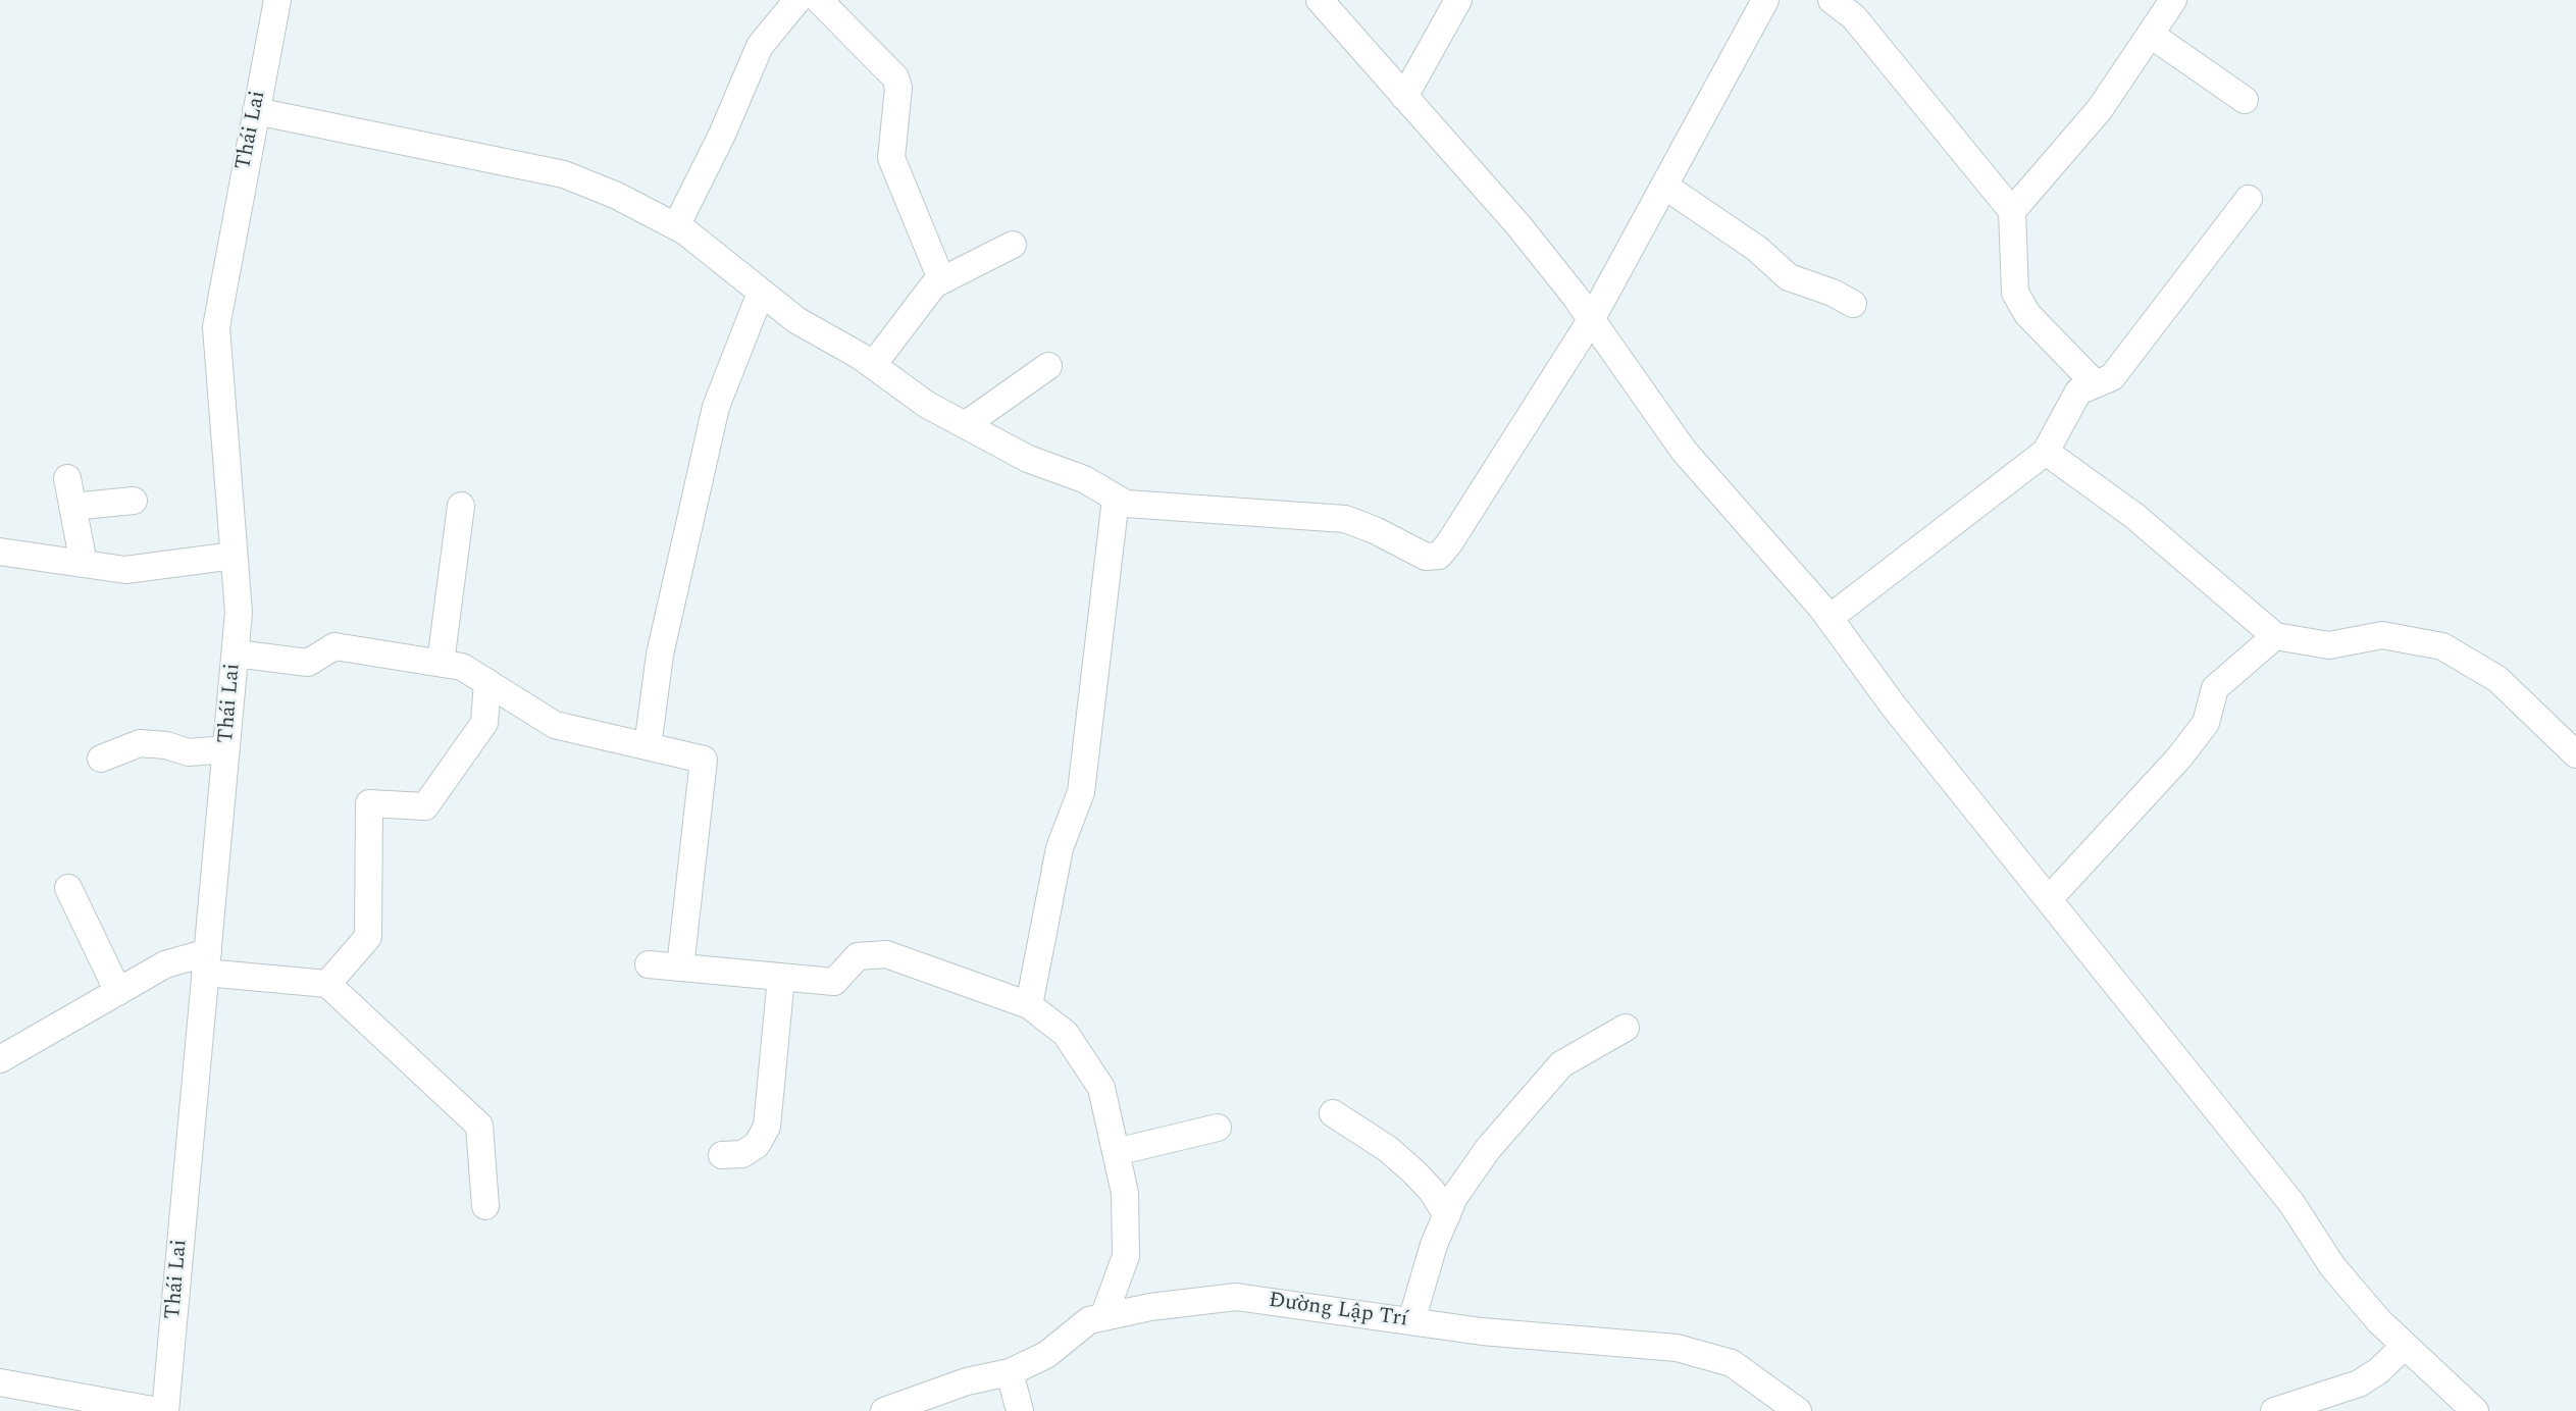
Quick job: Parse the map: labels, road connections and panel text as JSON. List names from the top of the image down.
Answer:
{
  "streets": {
    "street": ["Thái Lai", "Đường Lập Trí"]
  }
}
